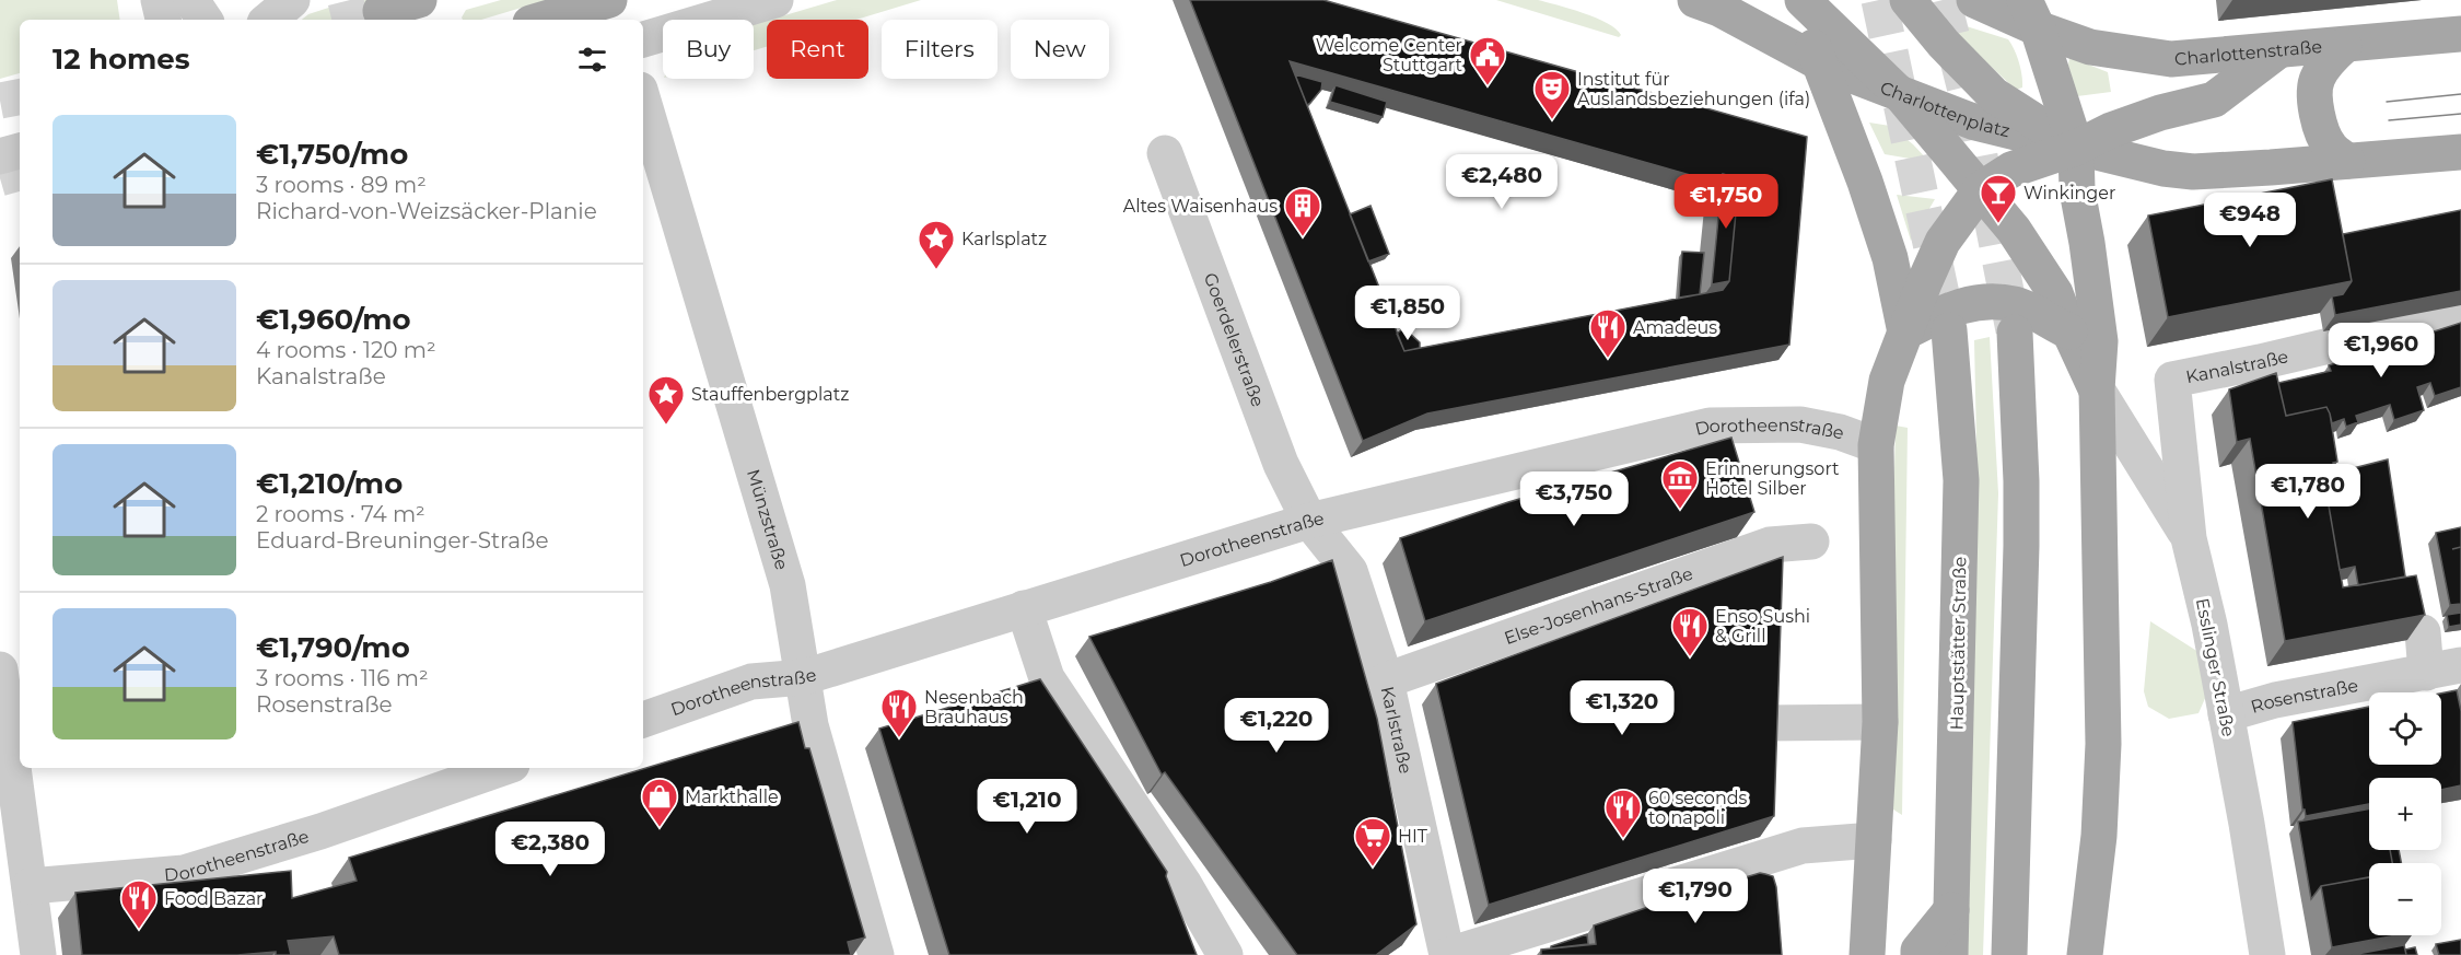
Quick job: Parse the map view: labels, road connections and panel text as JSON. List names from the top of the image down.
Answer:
{
  "streets": {
    "main road": ["Charlottenstraße", "Charlottenplatz", "Hauptstätter Straße"],
    "street": [
      "Goerdelerstraße",
      "Kanalstraße",
      "Dorotheenstraße",
      "Münzstraße",
      "Else-Josenhans-Straße",
      "Esslinger Straße",
      "Rosenstraße",
      "Karlstraße"
    ]
  },
  "crossings": [
    ["Goerdelerstraße", "Dorotheenstraße"],
    ["Goerdelerstraße", "Karlstraße"],
    ["Kanalstraße", "Esslinger Straße"],
    ["Dorotheenstraße", "Münzstraße"],
    ["Dorotheenstraße", "Karlstraße"],
    ["Else-Josenhans-Straße", "Karlstraße"],
    ["Esslinger Straße", "Rosenstraße"]
  ],
  "places": {
    "public building": ["Welcome Center Stuttgart"],
    "theatre": ["Institut für Auslandsbeziehungen (ifa)"],
    "bar": ["Winkinger"],
    "building": ["Altes Waisenhaus"],
    "place": ["Karlsplatz", "Stauffenbergplatz"],
    "restaurant": [
      "Amadeus",
      "Enso Sushi & Grill",
      "Nesenbach Brauhaus",
      "60 seconds to napoli",
      "Food Bazar"
    ],
    "museum": ["Erinnerungsort Hotel Silber"],
    "shop": ["Markthalle"],
    "supermarket": ["HIT"]
  },
  "page": {
    "chip": [
      "Buy",
      "Rent",
      "Filters",
      "New"
    ],
    "heading": "12 homes",
    "list": [
      {
        "name": "€1,750/mo",
        "note": "3 rooms · 89 m² · Richard-von-Weizsäcker-Planie"
      },
      {
        "name": "€1,960/mo",
        "note": "4 rooms · 120 m² · Kanalstraße"
      },
      {
        "name": "€1,210/mo",
        "note": "2 rooms · 74 m² · Eduard-Breuninger-Straße"
      },
      {
        "name": "€1,790/mo",
        "note": "3 rooms · 116 m² · Rosenstraße"
      }
    ],
    "price": [
      "€2,480",
      "€1,750",
      "€948",
      "€1,850",
      "€1,960",
      "€1,780",
      "€3,750",
      "€1,320",
      "€1,220",
      "€1,210",
      "€2,380",
      "€1,790"
    ],
    "map_buttons": ["+", "−"]
  }
}
